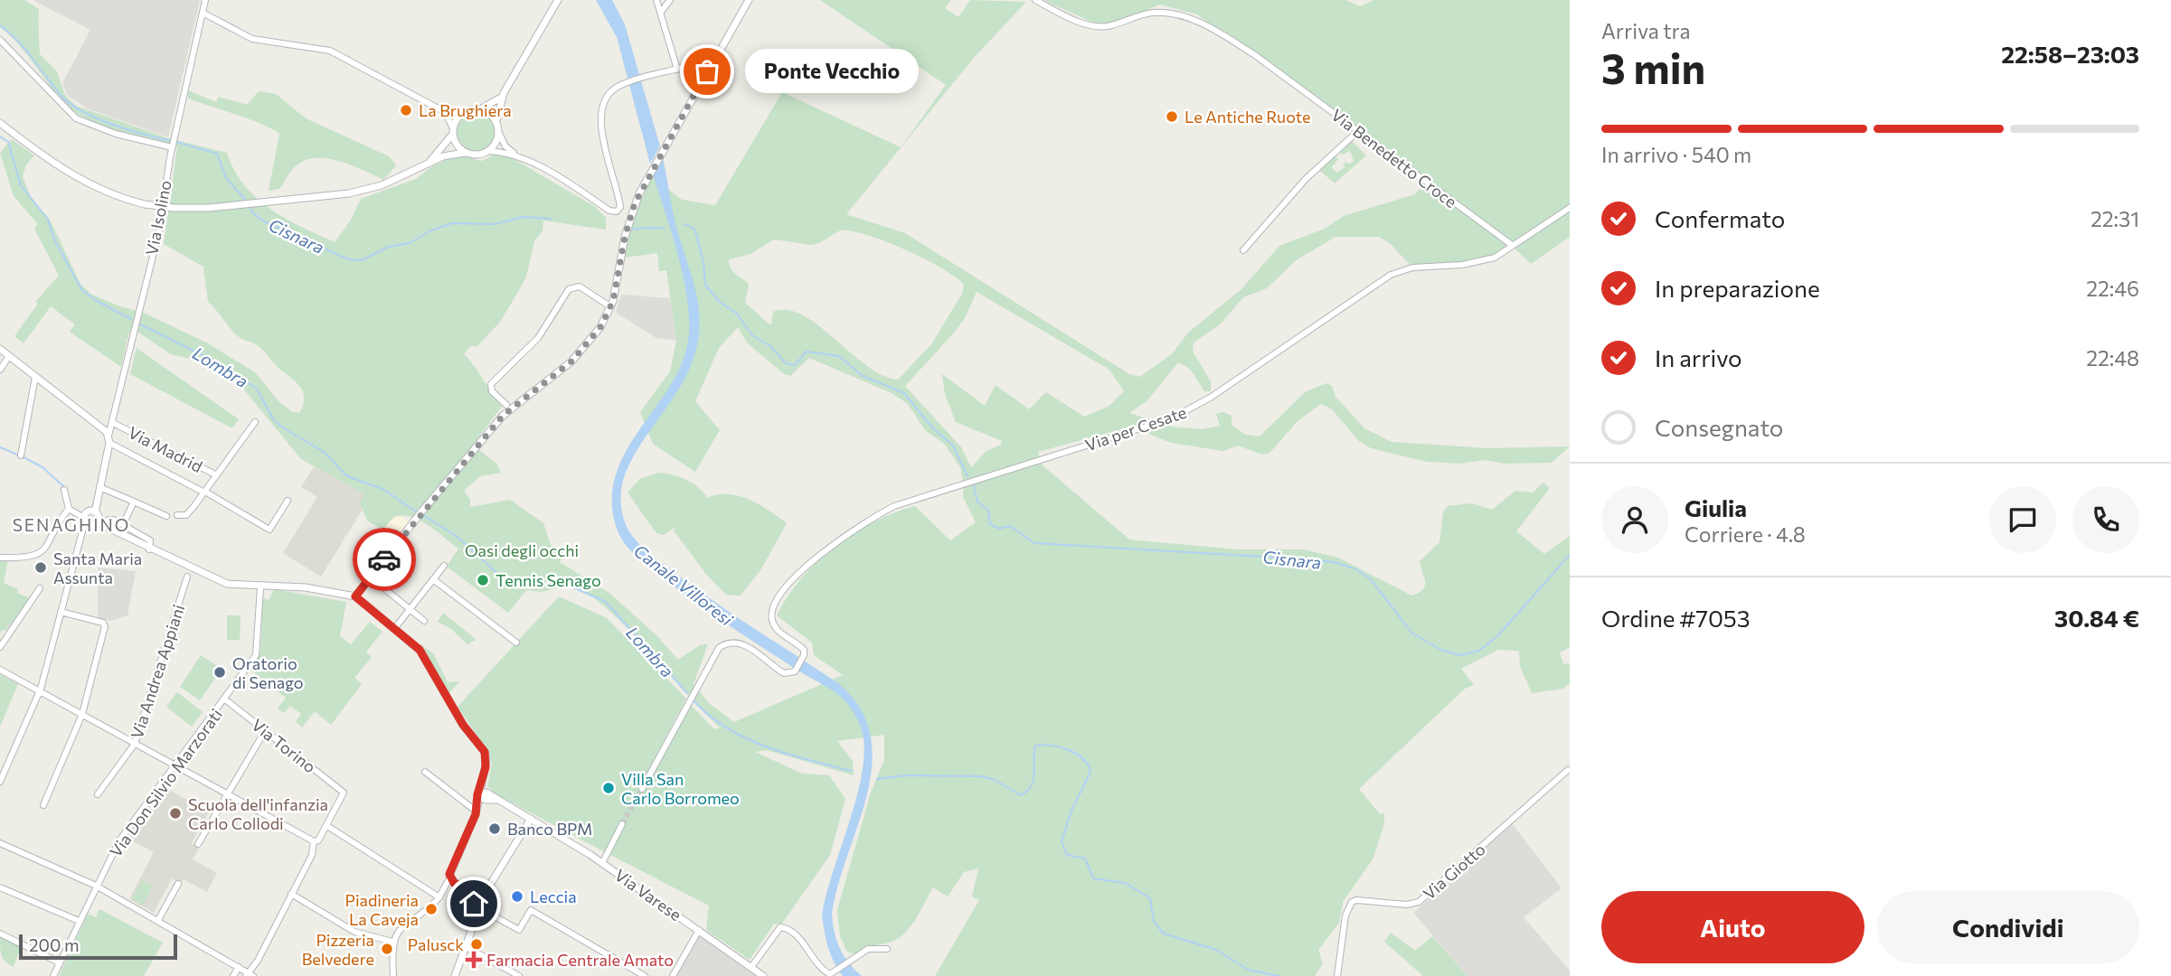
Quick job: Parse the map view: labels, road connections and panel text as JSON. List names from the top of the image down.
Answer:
{
  "streets": {
    "street": [
      "Via Benedetto Croce",
      "Via Isolino",
      "Via per Cesate",
      "Via Madrid",
      "Via Andrea Appiani",
      "Via Torino",
      "Via Don Silvio Marzorati",
      "Via Giotto",
      "Via Varese"
    ]
  },
  "crossings": [
    ["Via Benedetto Croce", "Via per Cesate"],
    ["Via Isolino", "Via Madrid"],
    ["Via Torino", "Via Don Silvio Marzorati"]
  ],
  "districts": ["SENAGHINO"],
  "water": ["Cisnara", "Lombra", "Canale Villoresi"],
  "parks": ["Oasi degli occhi"],
  "places": {
    "other": [
      "Ponte Vecchio",
      "La Brughiera",
      "Le Antiche Ruote",
      "Santa Maria Assunta",
      "Tennis Senago",
      "Oratorio di Senago",
      "Villa San Carlo Borromeo",
      "Scuola dell'infanzia Carlo Collodi",
      "Banco BPM",
      "Leccia",
      "Piadineria La Caveja",
      "Palusck",
      "Pizzeria Belvedere"
    ],
    "health": ["Farmacia Centrale Amato"]
  },
  "scale_bar": "200 m",
  "page": {
    "heading": ["3 min", "Arriva tra", "22:58–23:03"],
    "panel": [
      "Giulia",
      "Corriere · 4.8",
      "Ordine #7053",
      "30.84 €"
    ],
    "bubble": "Ponte Vecchio",
    "bar": "In arrivo · 540 m",
    "list": [
      ["Confermato", "22:31"],
      ["In preparazione", "22:46"],
      ["In arrivo", "22:48"],
      "Consegnato"
    ],
    "buttons": ["Aiuto", "Condividi"],
    "scale": "200 m"
  }
}
